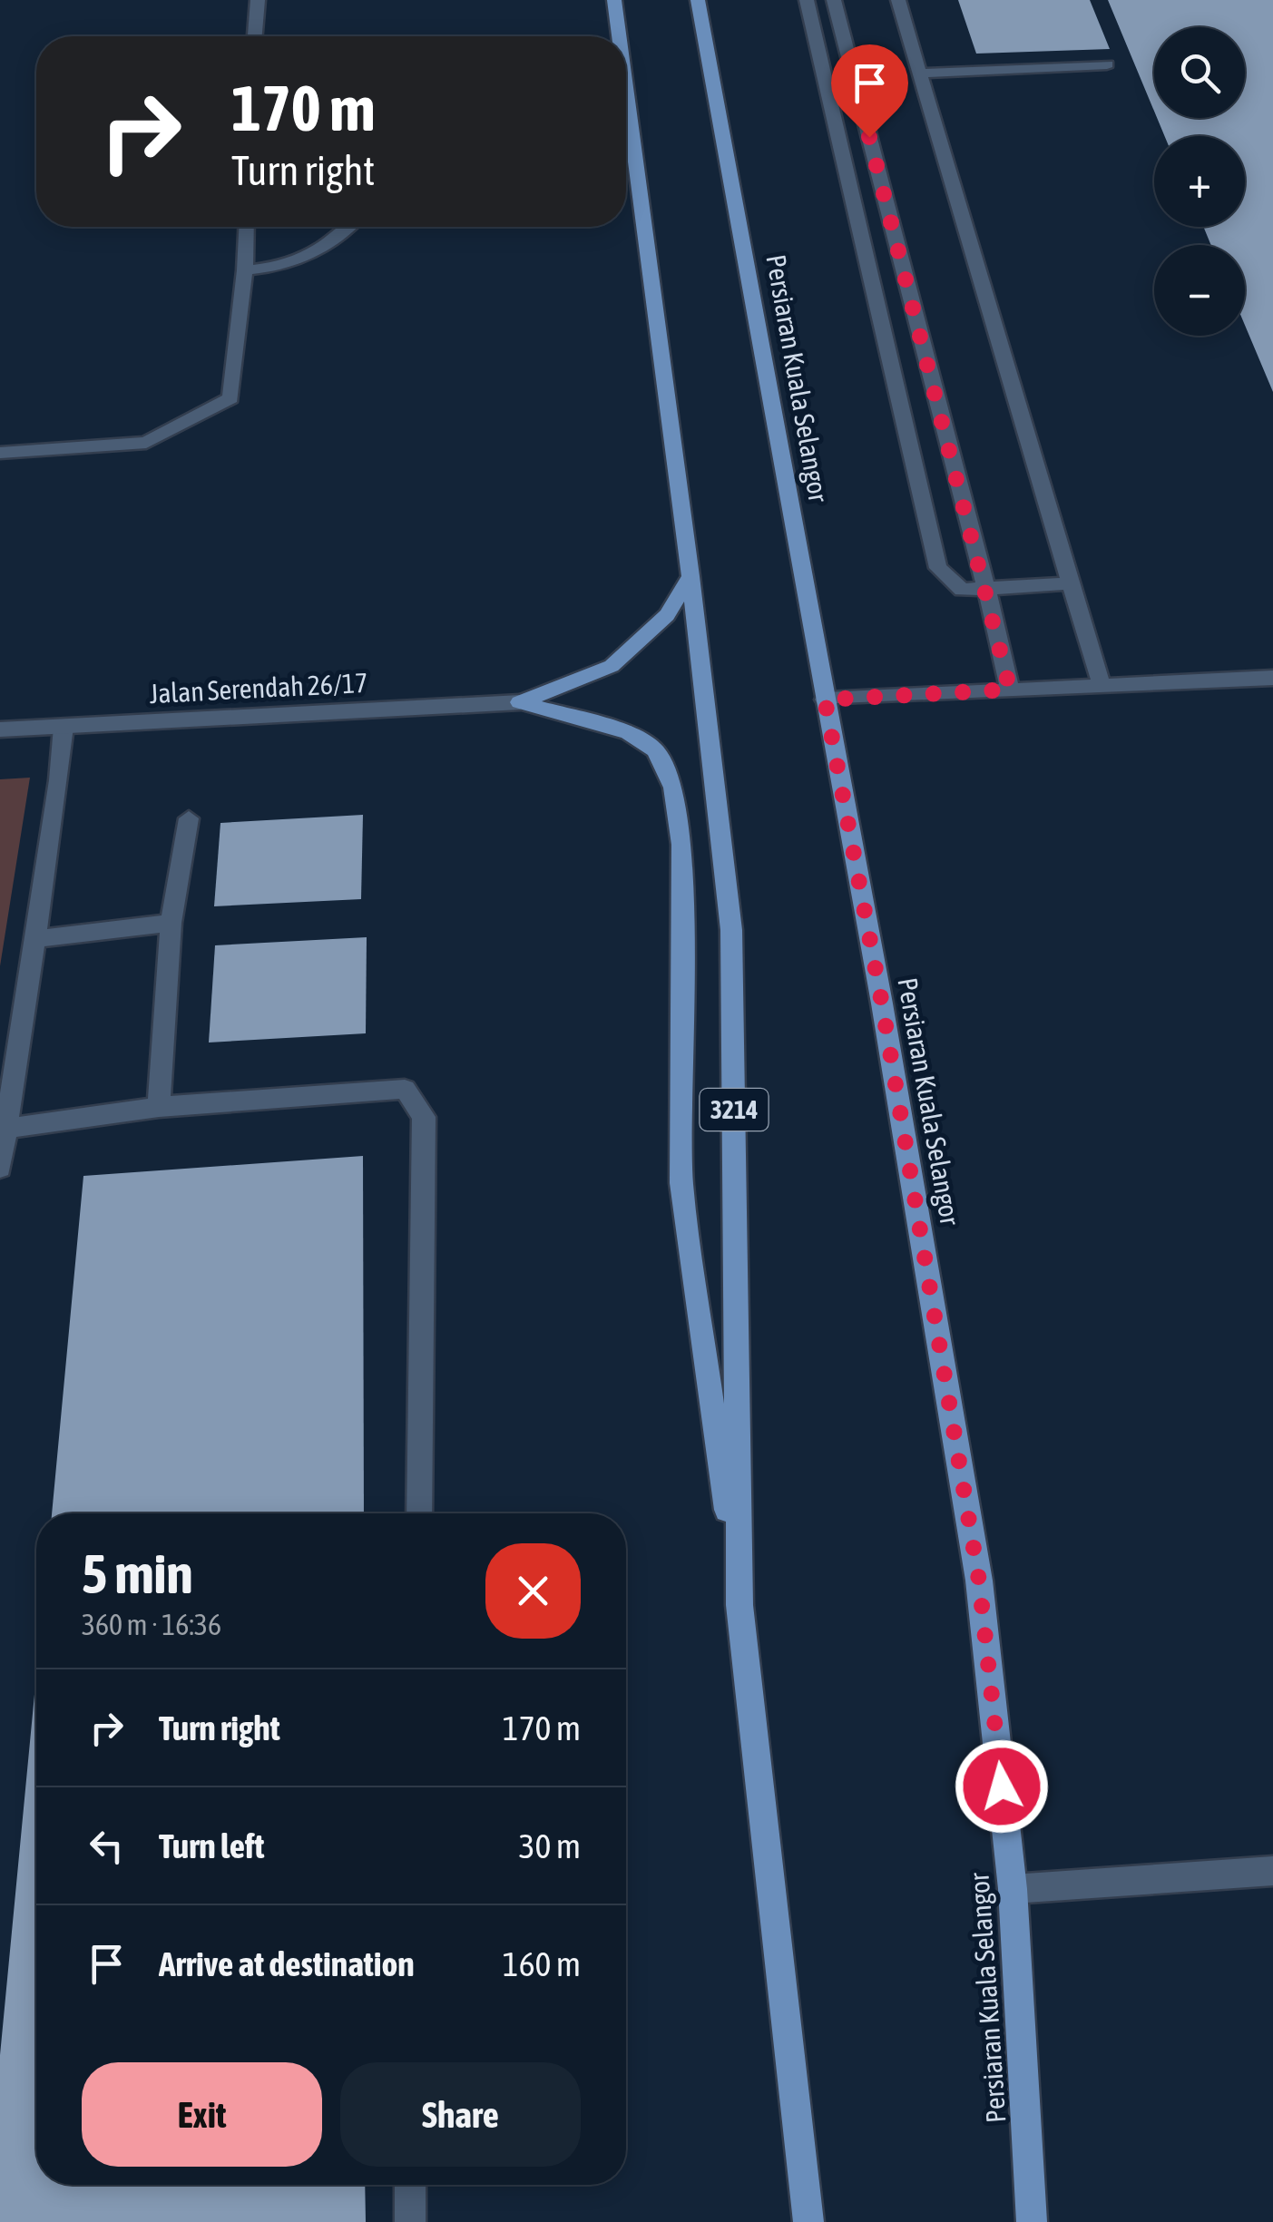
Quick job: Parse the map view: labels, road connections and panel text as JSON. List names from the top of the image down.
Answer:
{
  "streets": {
    "main road": ["Persiaran Kuala Selangor", "3214"],
    "street": ["Jalan Serendah 26/17"]
  },
  "page": {
    "map_buttons": ["+", "−"],
    "turn": ["170 m", "Turn right"],
    "heading": ["5 min", "360 m · 16:36"],
    "list": [
      {
        "name": "Turn right",
        "value": "170 m"
      },
      {
        "name": "Turn left",
        "value": "30 m"
      },
      {
        "name": "Arrive at destination",
        "value": "160 m"
      }
    ],
    "buttons": ["Exit", "Share"]
  }
}
